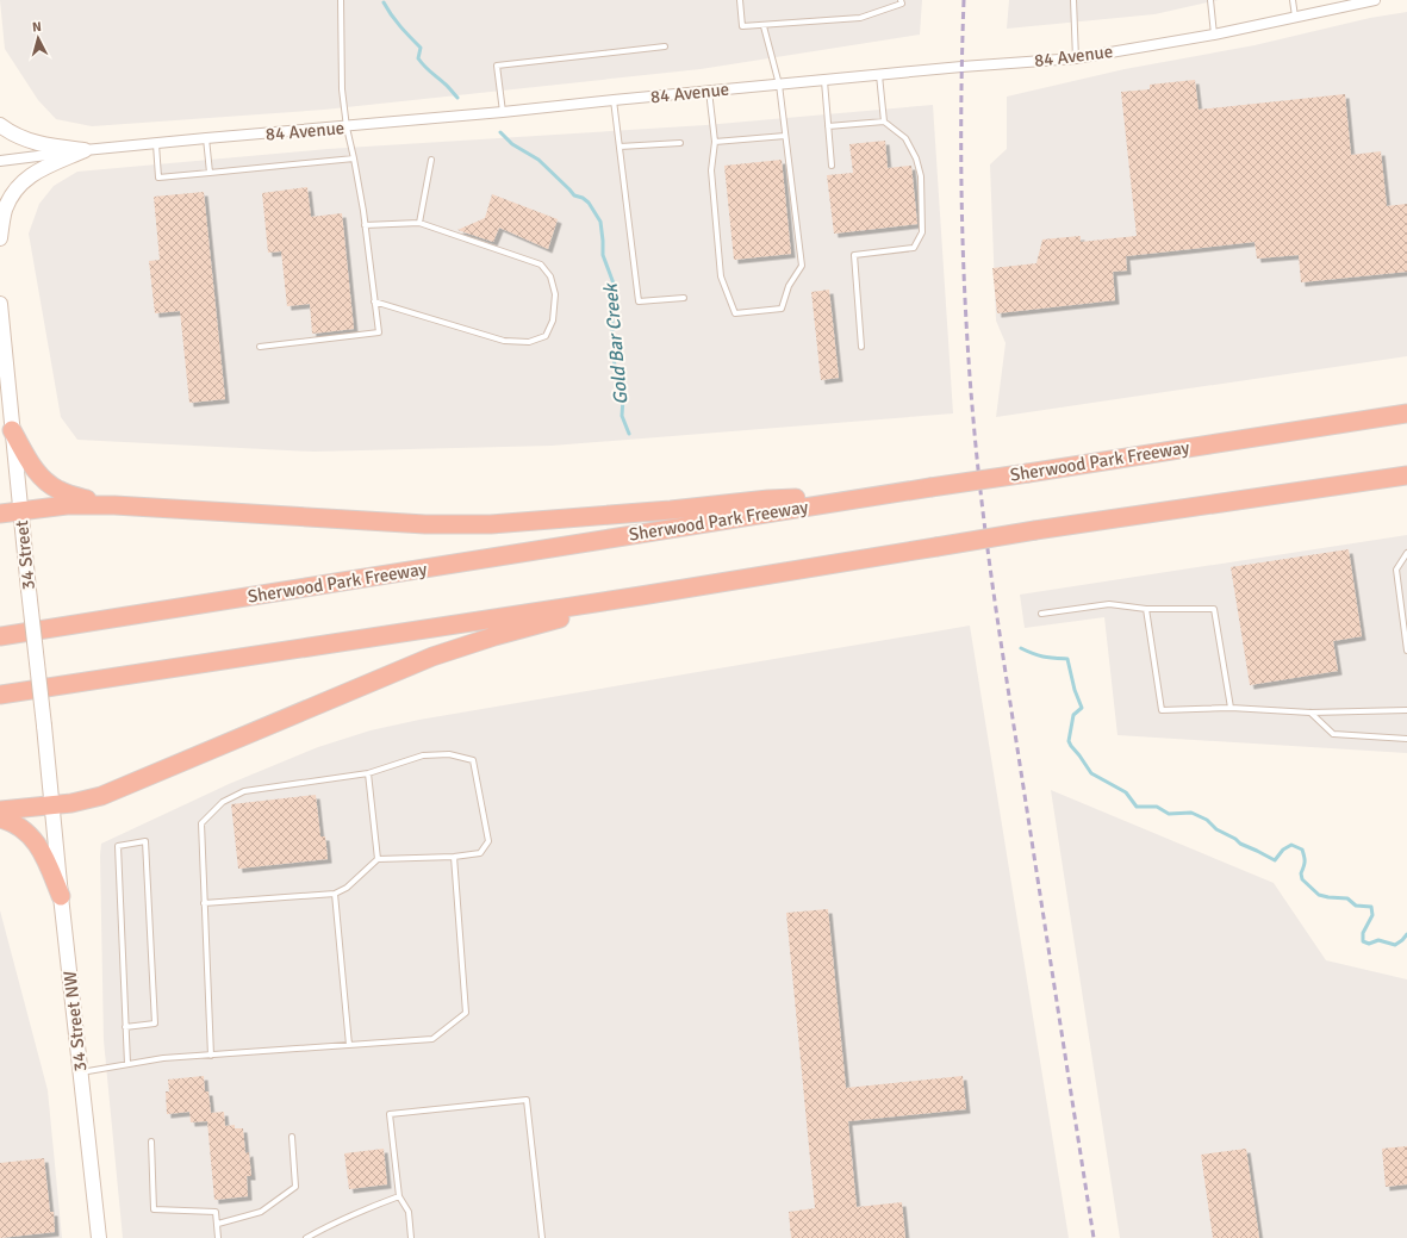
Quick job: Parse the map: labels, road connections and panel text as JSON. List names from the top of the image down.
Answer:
{
  "streets": {
    "highway": ["Sherwood Park Freeway"],
    "main road": ["34 Street", "34 Street NW"],
    "street": ["84 Avenue"]
  },
  "crossings": [
    ["34 Street", "34 Street NW"]
  ],
  "water": ["Gold Bar Creek"],
  "north": "top"
}
